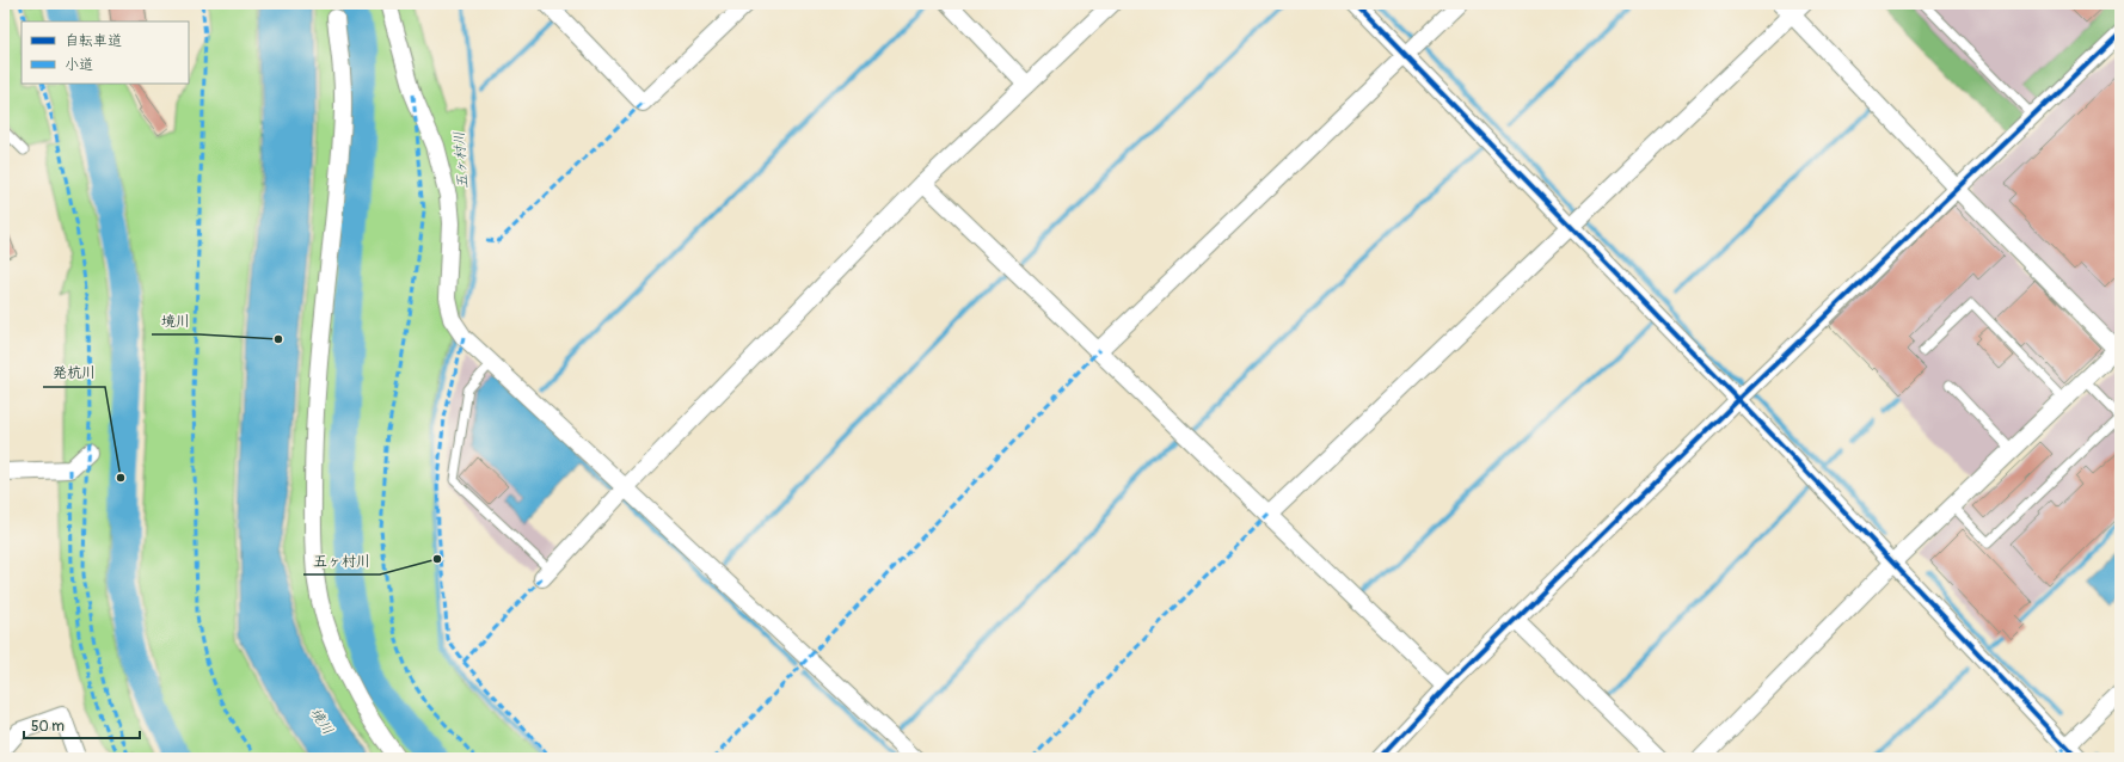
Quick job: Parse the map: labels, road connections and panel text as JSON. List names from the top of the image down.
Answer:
{
  "water": ["五ヶ村川", "境川"],
  "places": ["境川", "発杭川", "五ヶ村川"],
  "legend": ["自転車道", "小道"],
  "scale_bar": "50 m"
}
